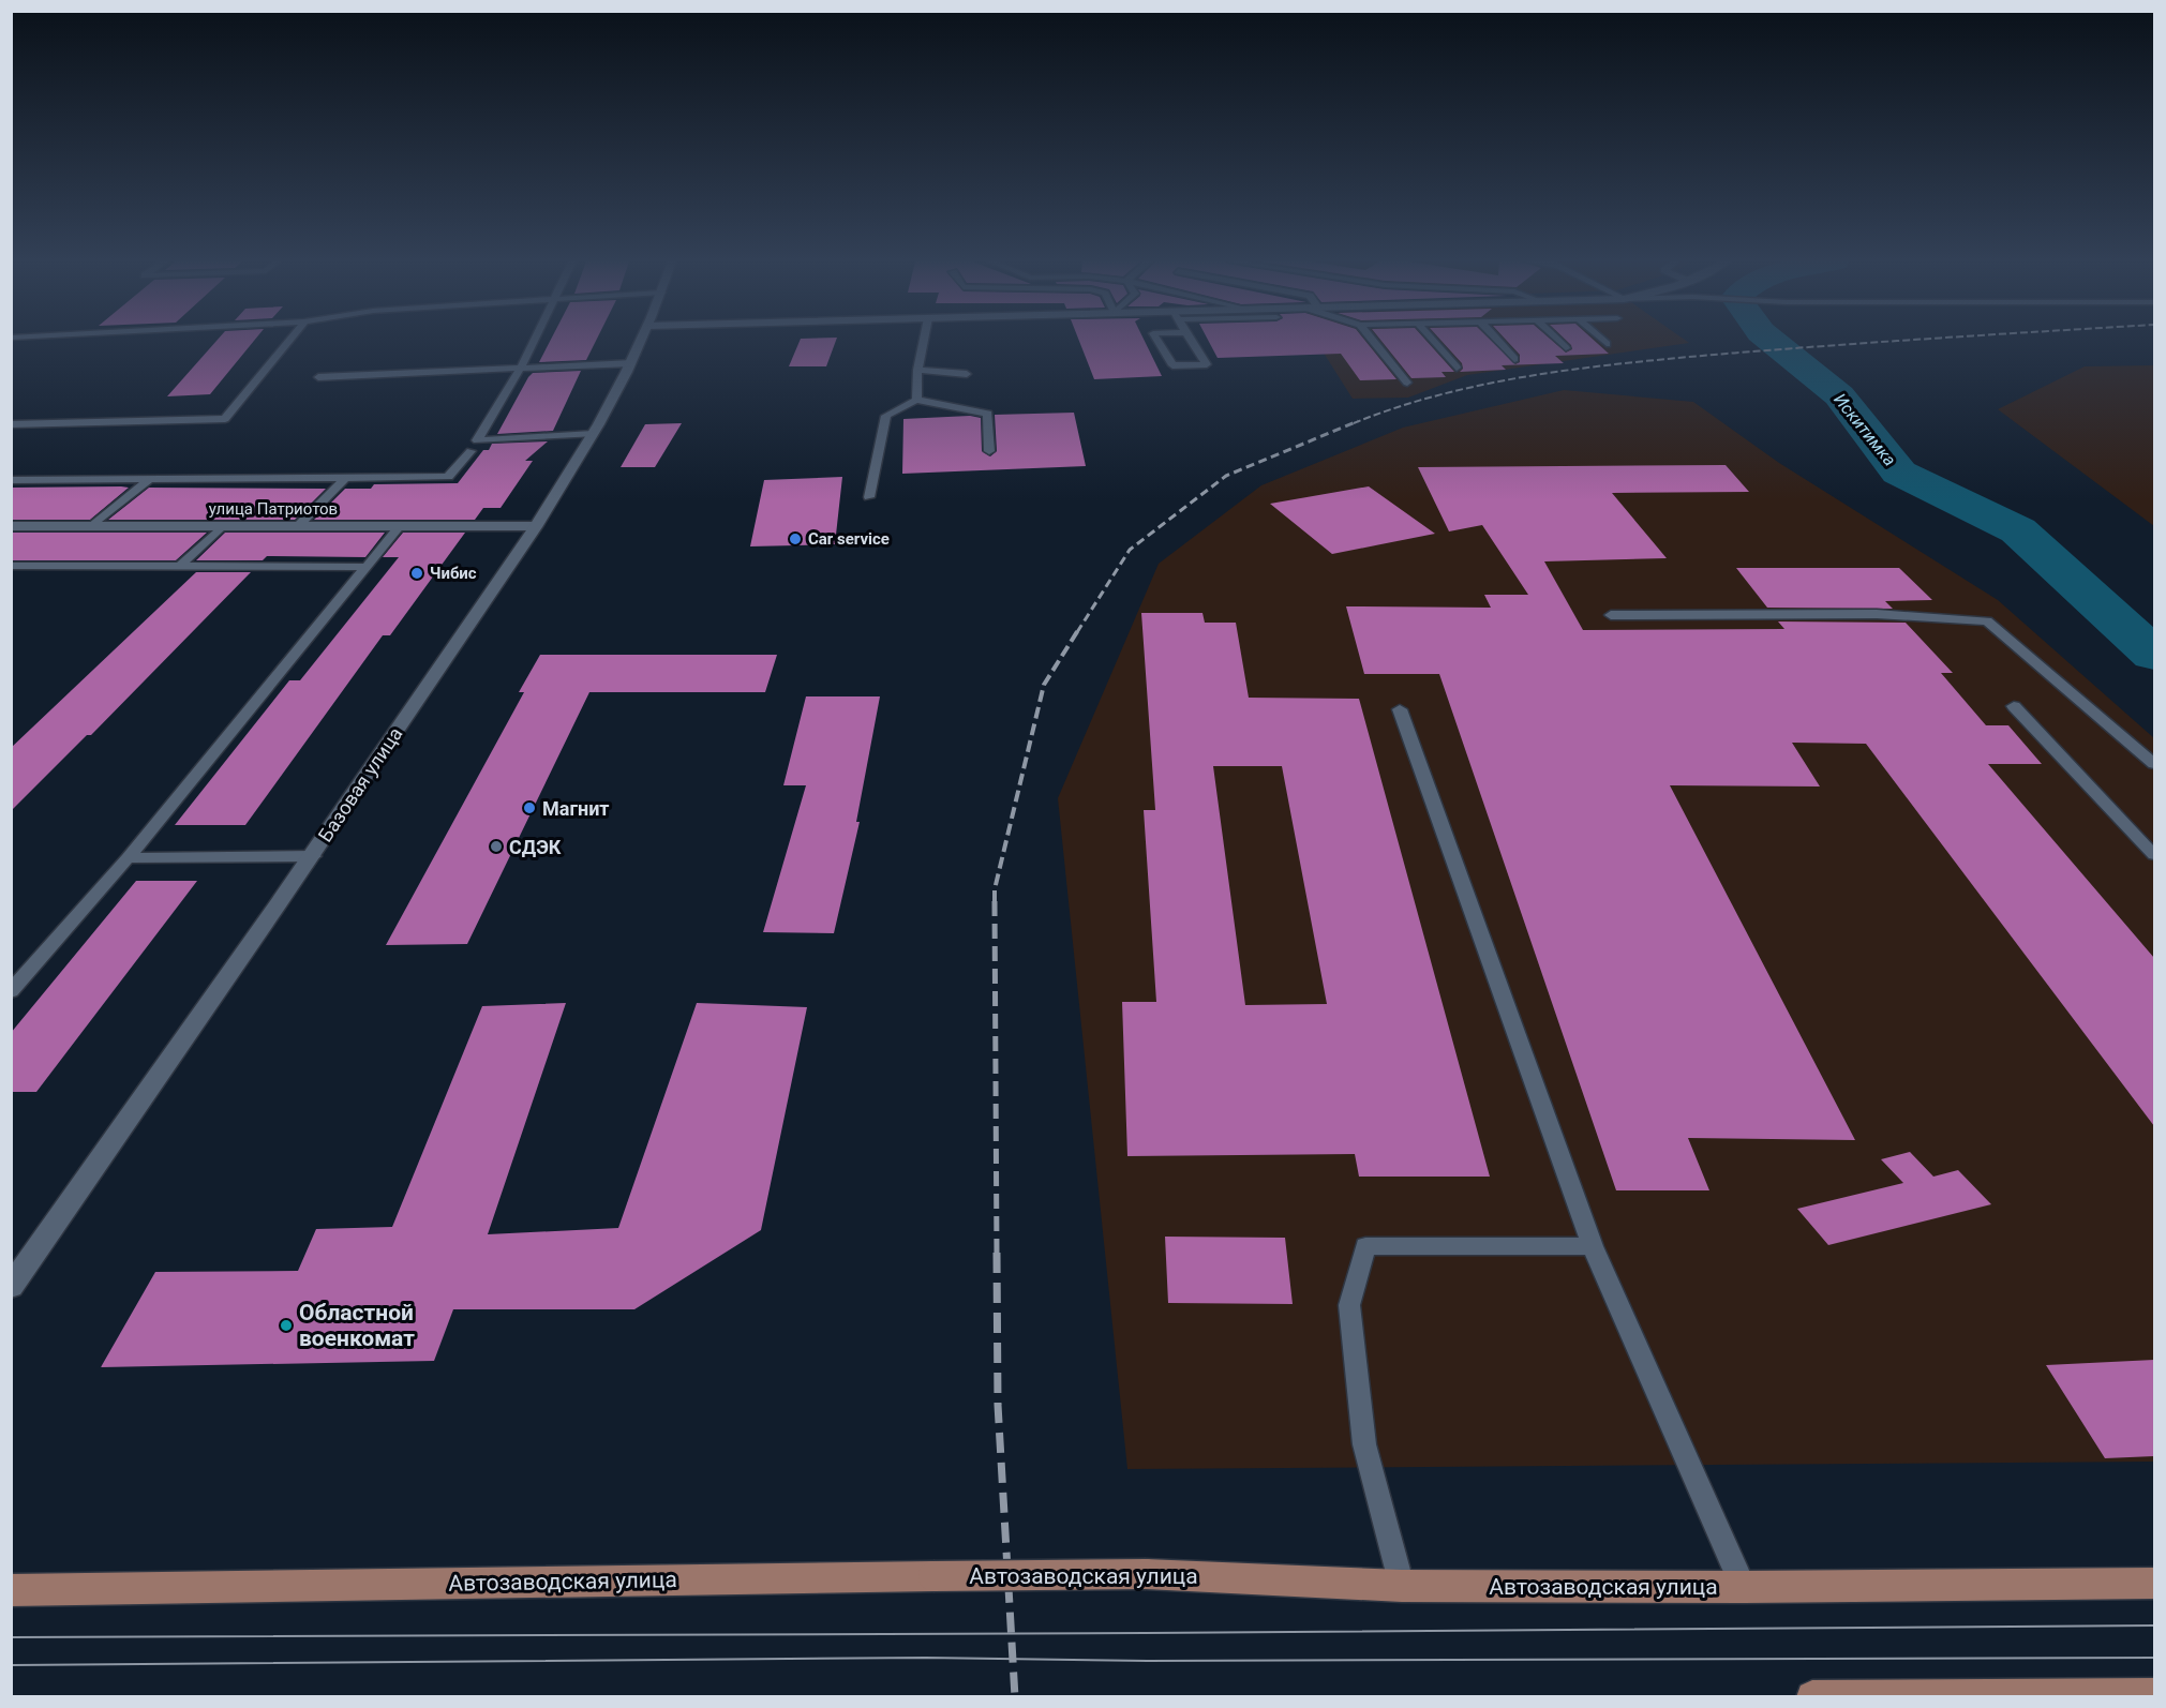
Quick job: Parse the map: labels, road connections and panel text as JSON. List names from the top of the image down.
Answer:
{
  "streets": {
    "main road": ["Автозаводская улица"],
    "street": ["улица Патриотов", "Базовая улица"]
  },
  "crossings": [
    ["улица Патриотов", "Базовая улица"]
  ],
  "water": ["Искитимка"],
  "places": [
    "Car service",
    "Чибис",
    "Магнит",
    "СДЭК",
    "Областной военкомат"
  ]
}
